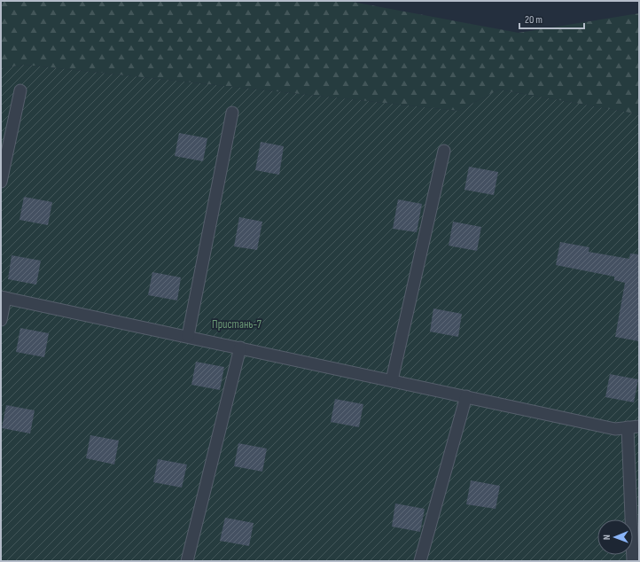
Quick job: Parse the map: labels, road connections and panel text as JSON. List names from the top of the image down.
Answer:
{
  "parks": ["Пристань-7"],
  "scale_bar": "20 m",
  "north": "left"
}
